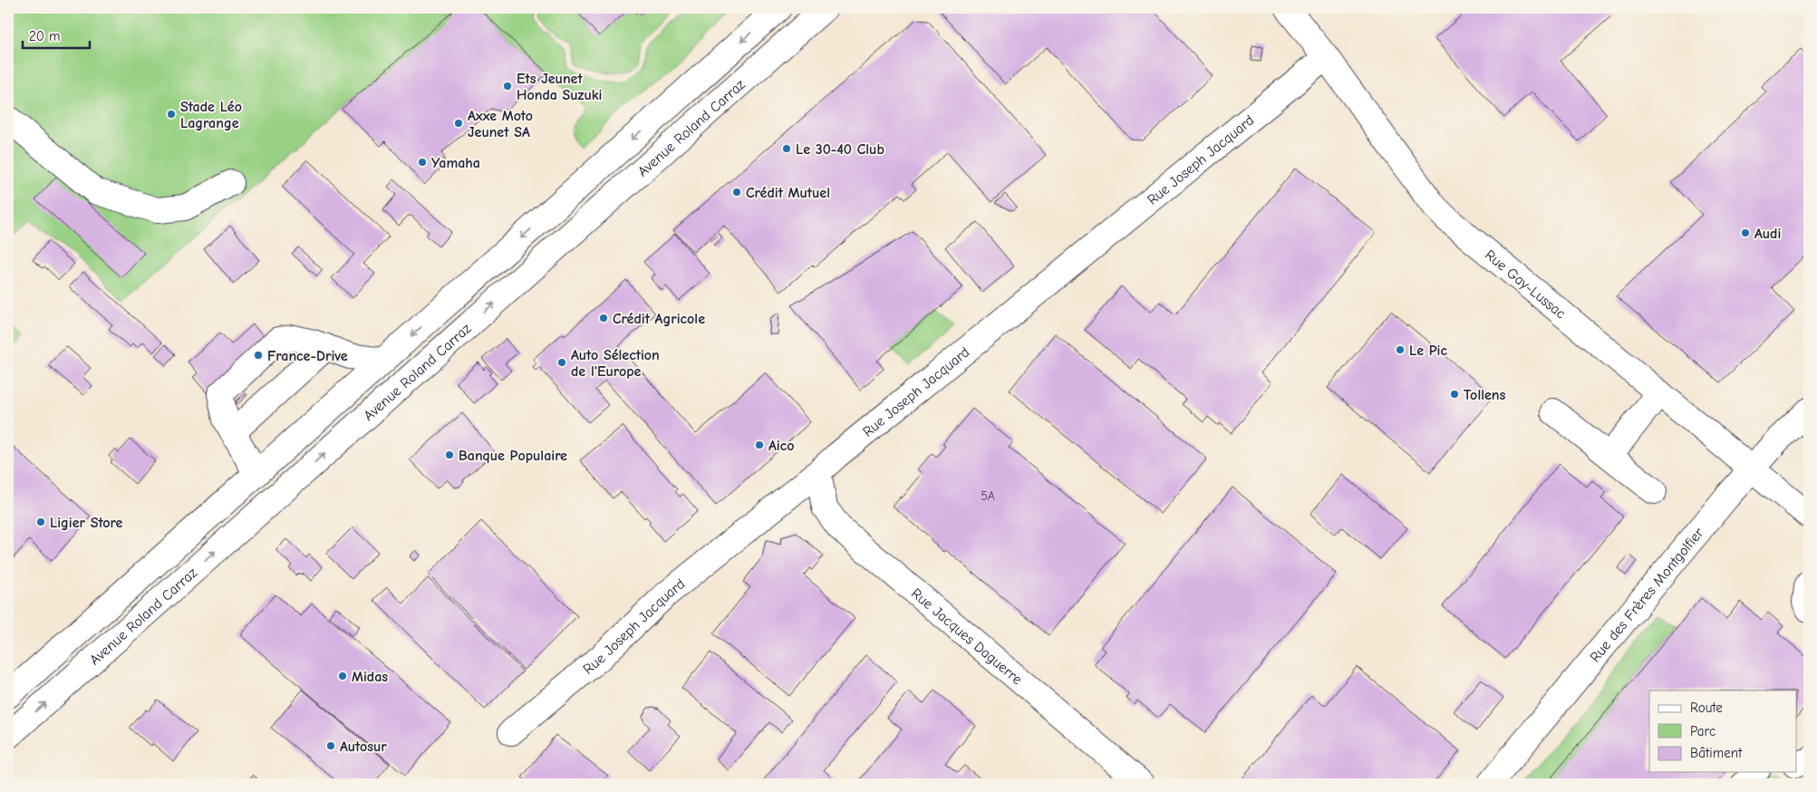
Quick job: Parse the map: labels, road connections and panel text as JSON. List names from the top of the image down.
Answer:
{
  "streets": {
    "main road": [
      "Avenue Roland Carraz",
      "Rue Joseph Jacquard",
      "Rue Gay-Lussac",
      "Rue des Frères Montgolfier",
      "Rue Jacques Daguerre"
    ]
  },
  "crossings": [
    ["Rue Joseph Jacquard", "Rue Gay-Lussac"],
    ["Rue Joseph Jacquard", "Rue Jacques Daguerre"],
    ["Rue Gay-Lussac", "Rue des Frères Montgolfier"]
  ],
  "places": [
    "Ets Jeunet Honda Suzuki",
    "Stade Léo Lagrange",
    "Axxe Moto Jeunet SA",
    "Le 30-40 Club",
    "Yamaha",
    "Crédit Mutuel",
    "Audi",
    "Crédit Agricole",
    "Le Pic",
    "France-Drive",
    "Auto Sélection de l'Europe",
    "Tollens",
    "Aico",
    "Banque Populaire",
    "Ligier Store",
    "Midas",
    "Autosur"
  ],
  "house_numbers": ["5A"],
  "legend": ["Route", "Parc", "Bâtiment"],
  "scale_bar": "20 m"
}
